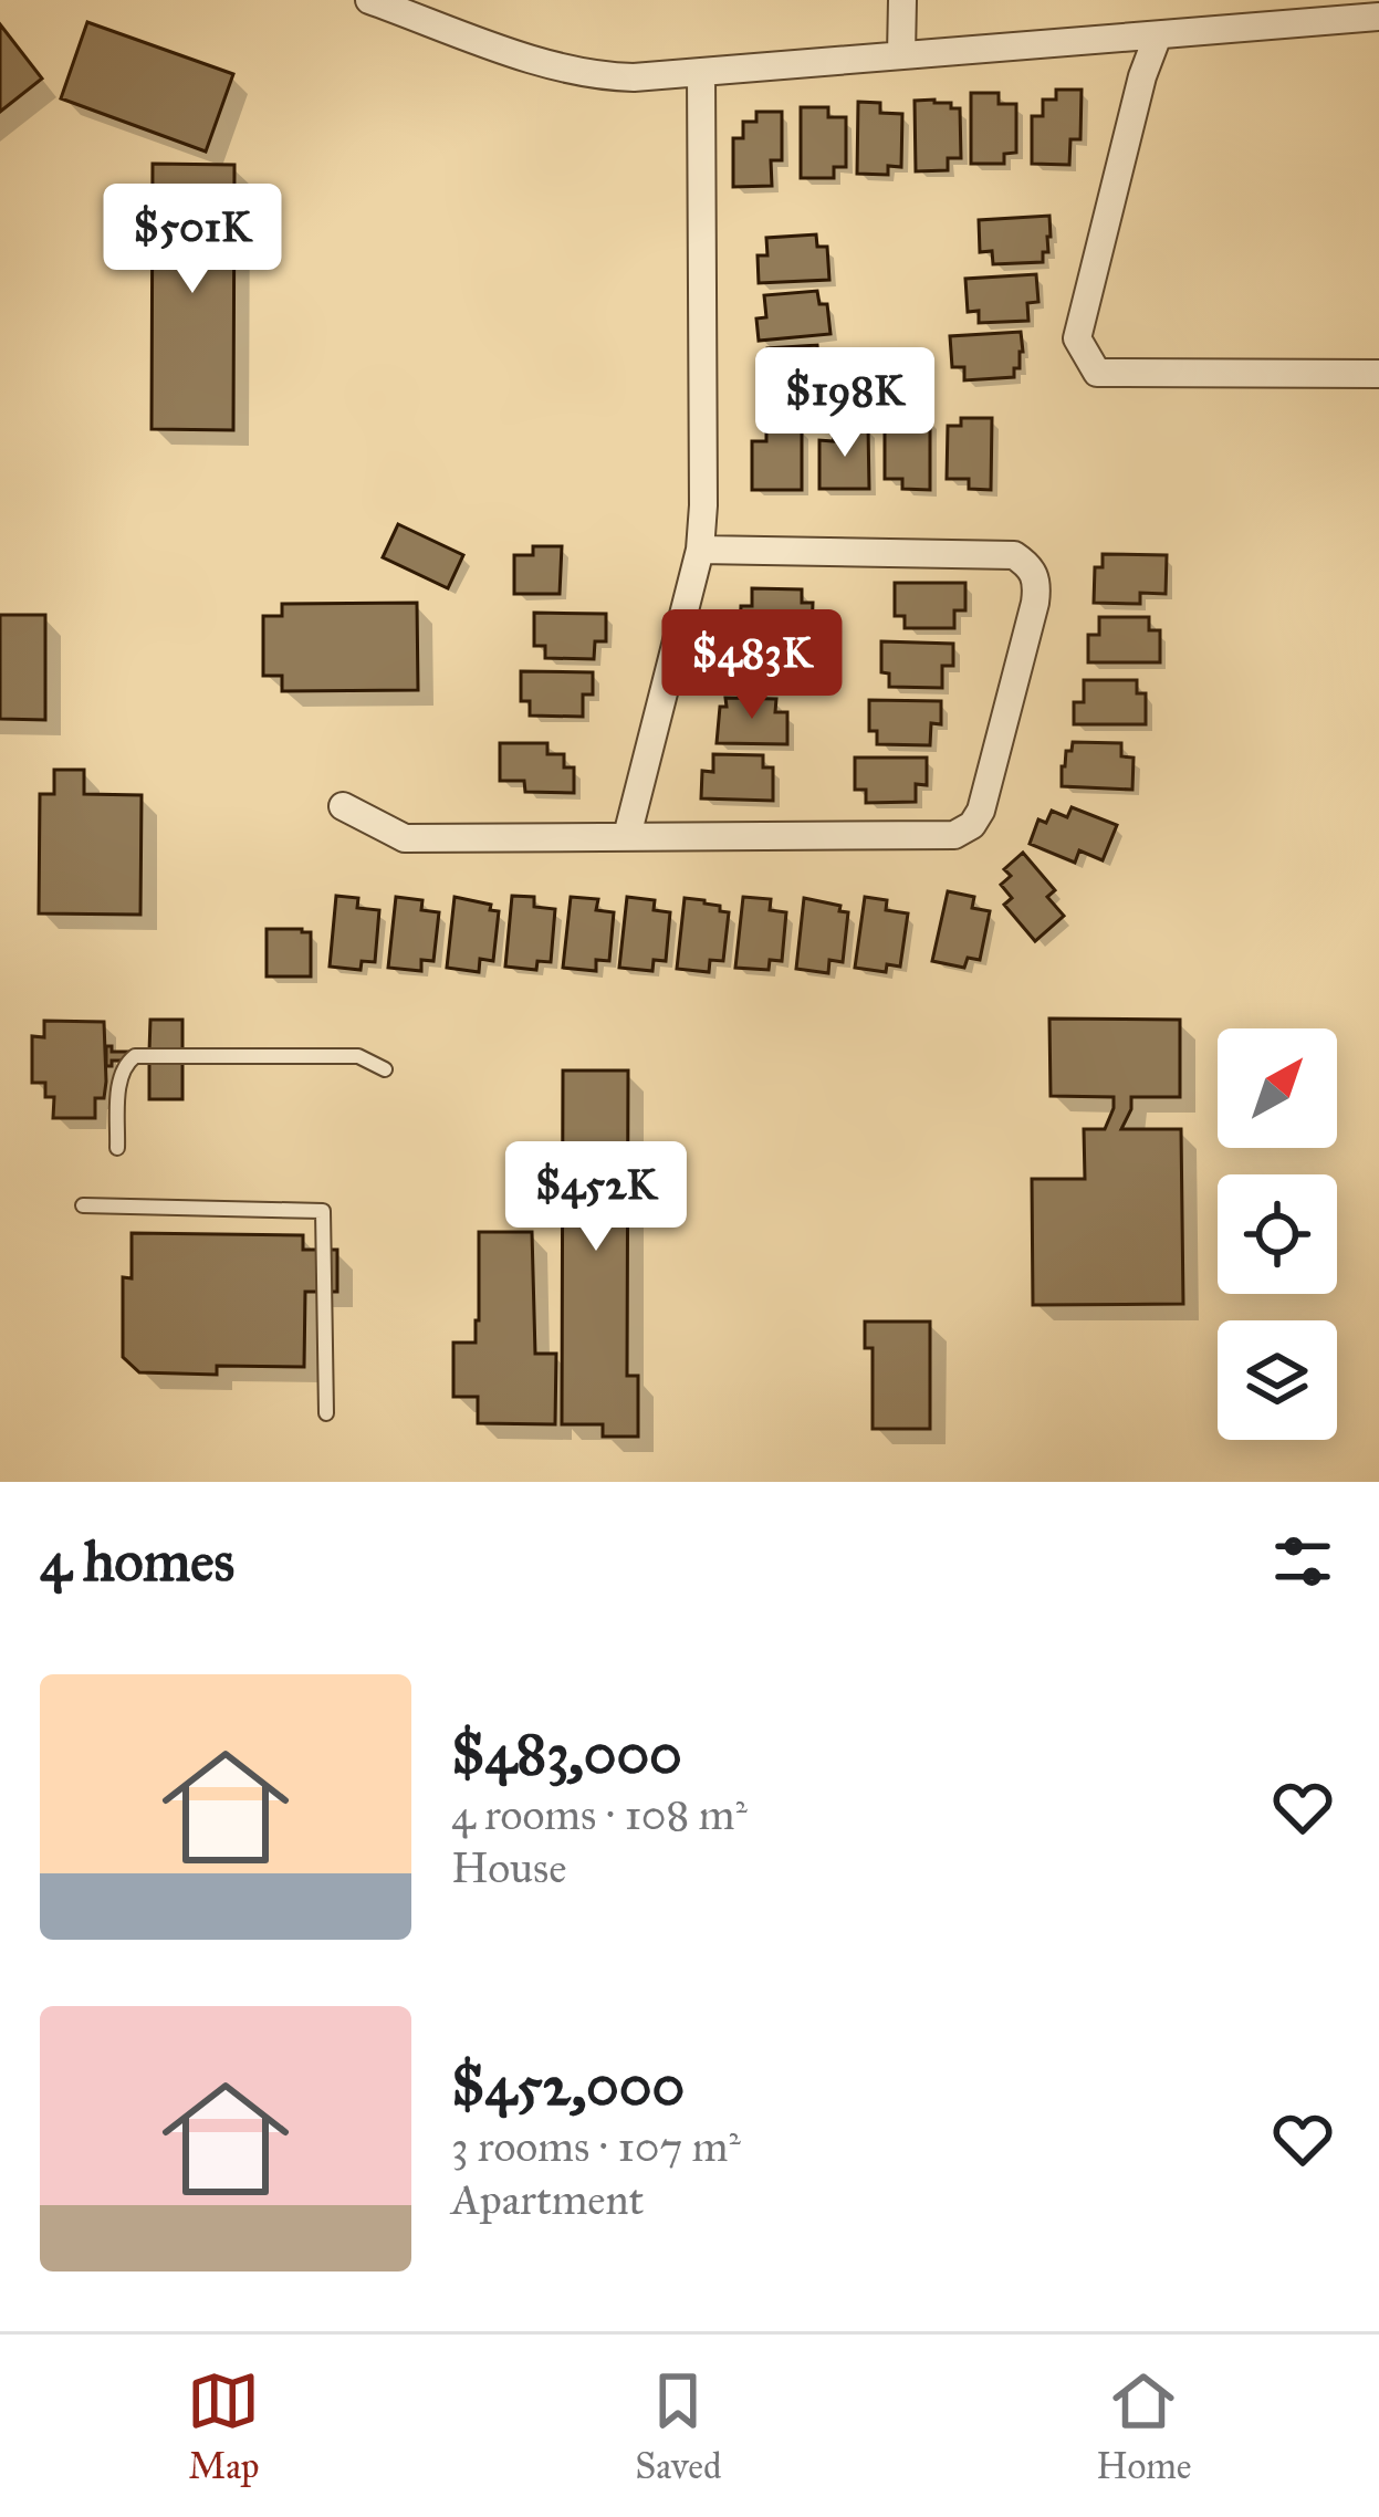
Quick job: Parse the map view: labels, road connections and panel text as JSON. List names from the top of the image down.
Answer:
{
  "north": "top right",
  "page": {
    "price": [
      "$501K",
      "$198K",
      "$483K",
      "$452K"
    ],
    "heading": "4 homes",
    "list": [
      {
        "name": "$483,000",
        "note": "4 rooms · 108 m² · House"
      },
      {
        "name": "$452,000",
        "note": "3 rooms · 107 m² · Apartment"
      }
    ],
    "tabs": ["Map", "Saved", "Home"]
  }
}
